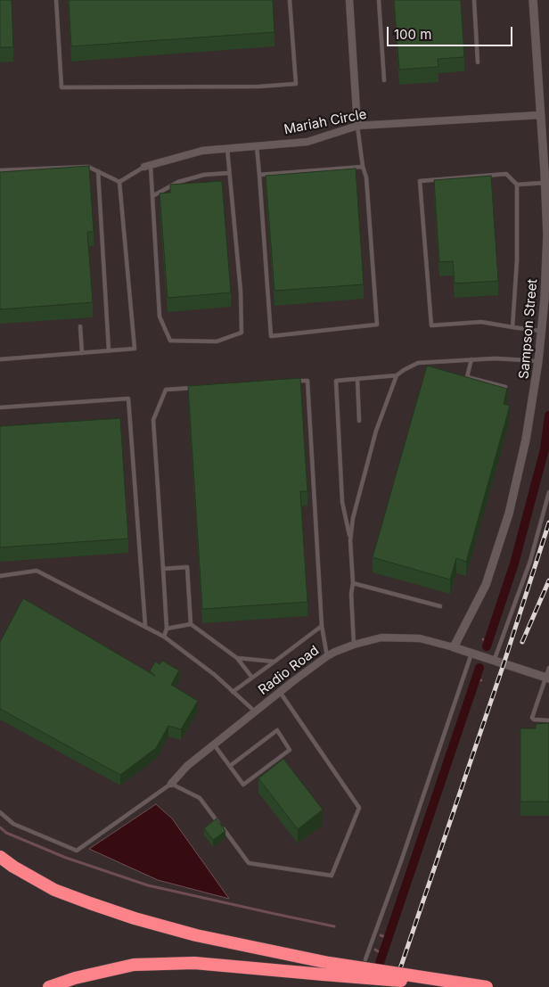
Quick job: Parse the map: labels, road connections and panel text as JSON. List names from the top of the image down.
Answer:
{
  "streets": {
    "street": ["Mariah Circle", "Sampson Street", "Radio Road"]
  },
  "crossings": [
    ["Mariah Circle", "Sampson Street"],
    ["Sampson Street", "Radio Road"]
  ],
  "scale_bar": "100 m"
}
